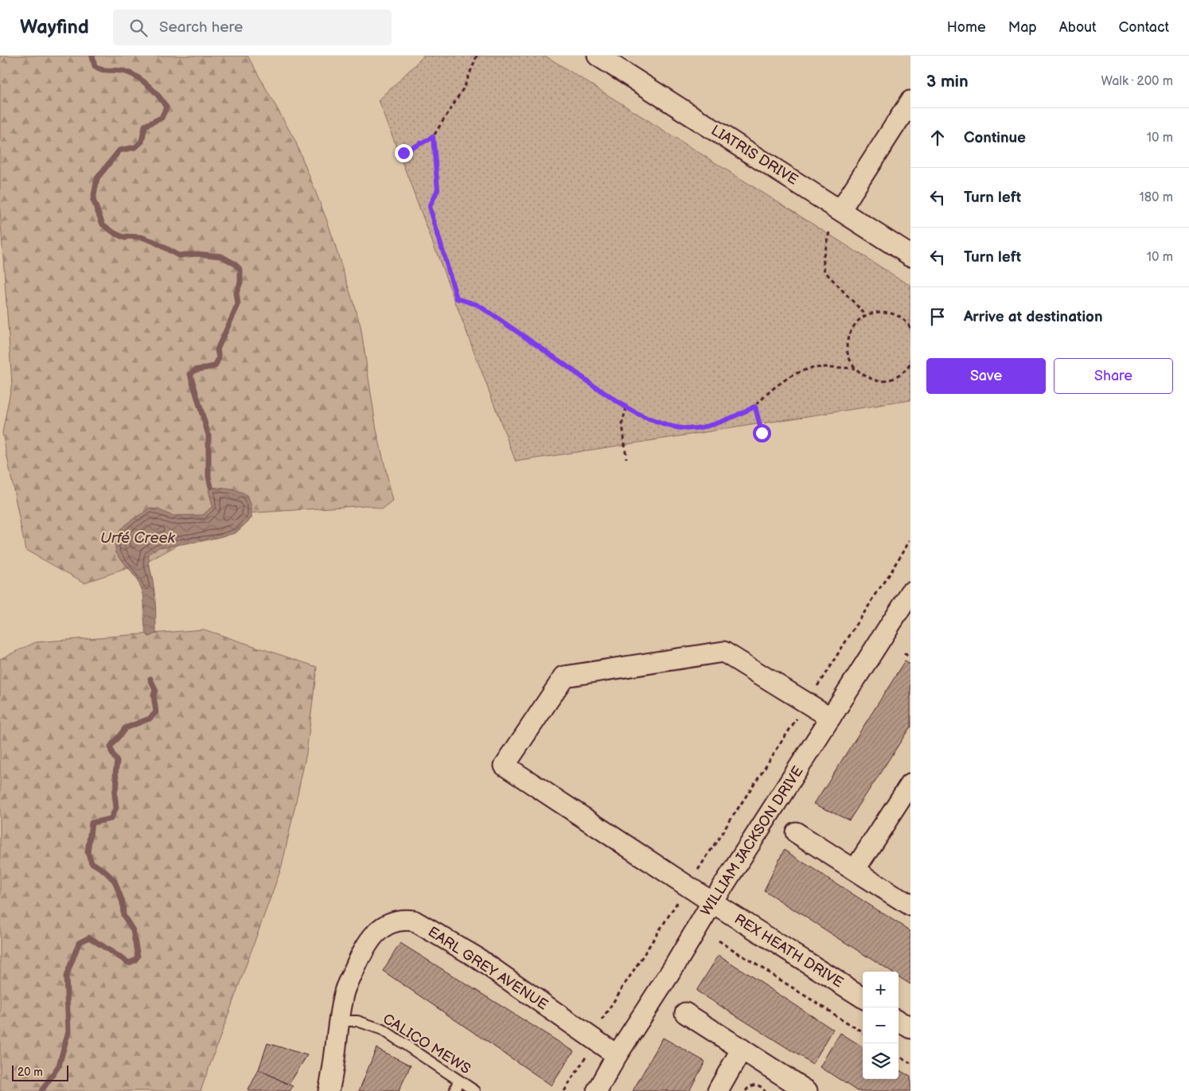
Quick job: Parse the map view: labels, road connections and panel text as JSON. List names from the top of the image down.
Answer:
{
  "streets": {
    "street": [
      "LIATRIS DRIVE",
      "WILLIAM JACKSON DRIVE",
      "REX HEATH DRIVE",
      "EARL GREY AVENUE"
    ],
    "lane": ["CALICO MEWS"]
  },
  "crossings": [
    ["WILLIAM JACKSON DRIVE", "REX HEATH DRIVE"],
    ["WILLIAM JACKSON DRIVE", "EARL GREY AVENUE"],
    ["EARL GREY AVENUE", "CALICO MEWS"]
  ],
  "water": ["Urfé Creek"],
  "scale_bar": "20 m",
  "page": {
    "header": "Wayfind",
    "search": "Search here",
    "nav": [
      "Home",
      "Map",
      "About",
      "Contact"
    ],
    "heading": ["3 min", "Walk · 200 m"],
    "list": [
      ["Continue", "10 m"],
      ["Turn left", "180 m"],
      ["Turn left", "10 m"],
      "Arrive at destination"
    ],
    "buttons": ["Save", "Share"],
    "map_buttons": ["+", "−"],
    "scale": "20 m"
  }
}
